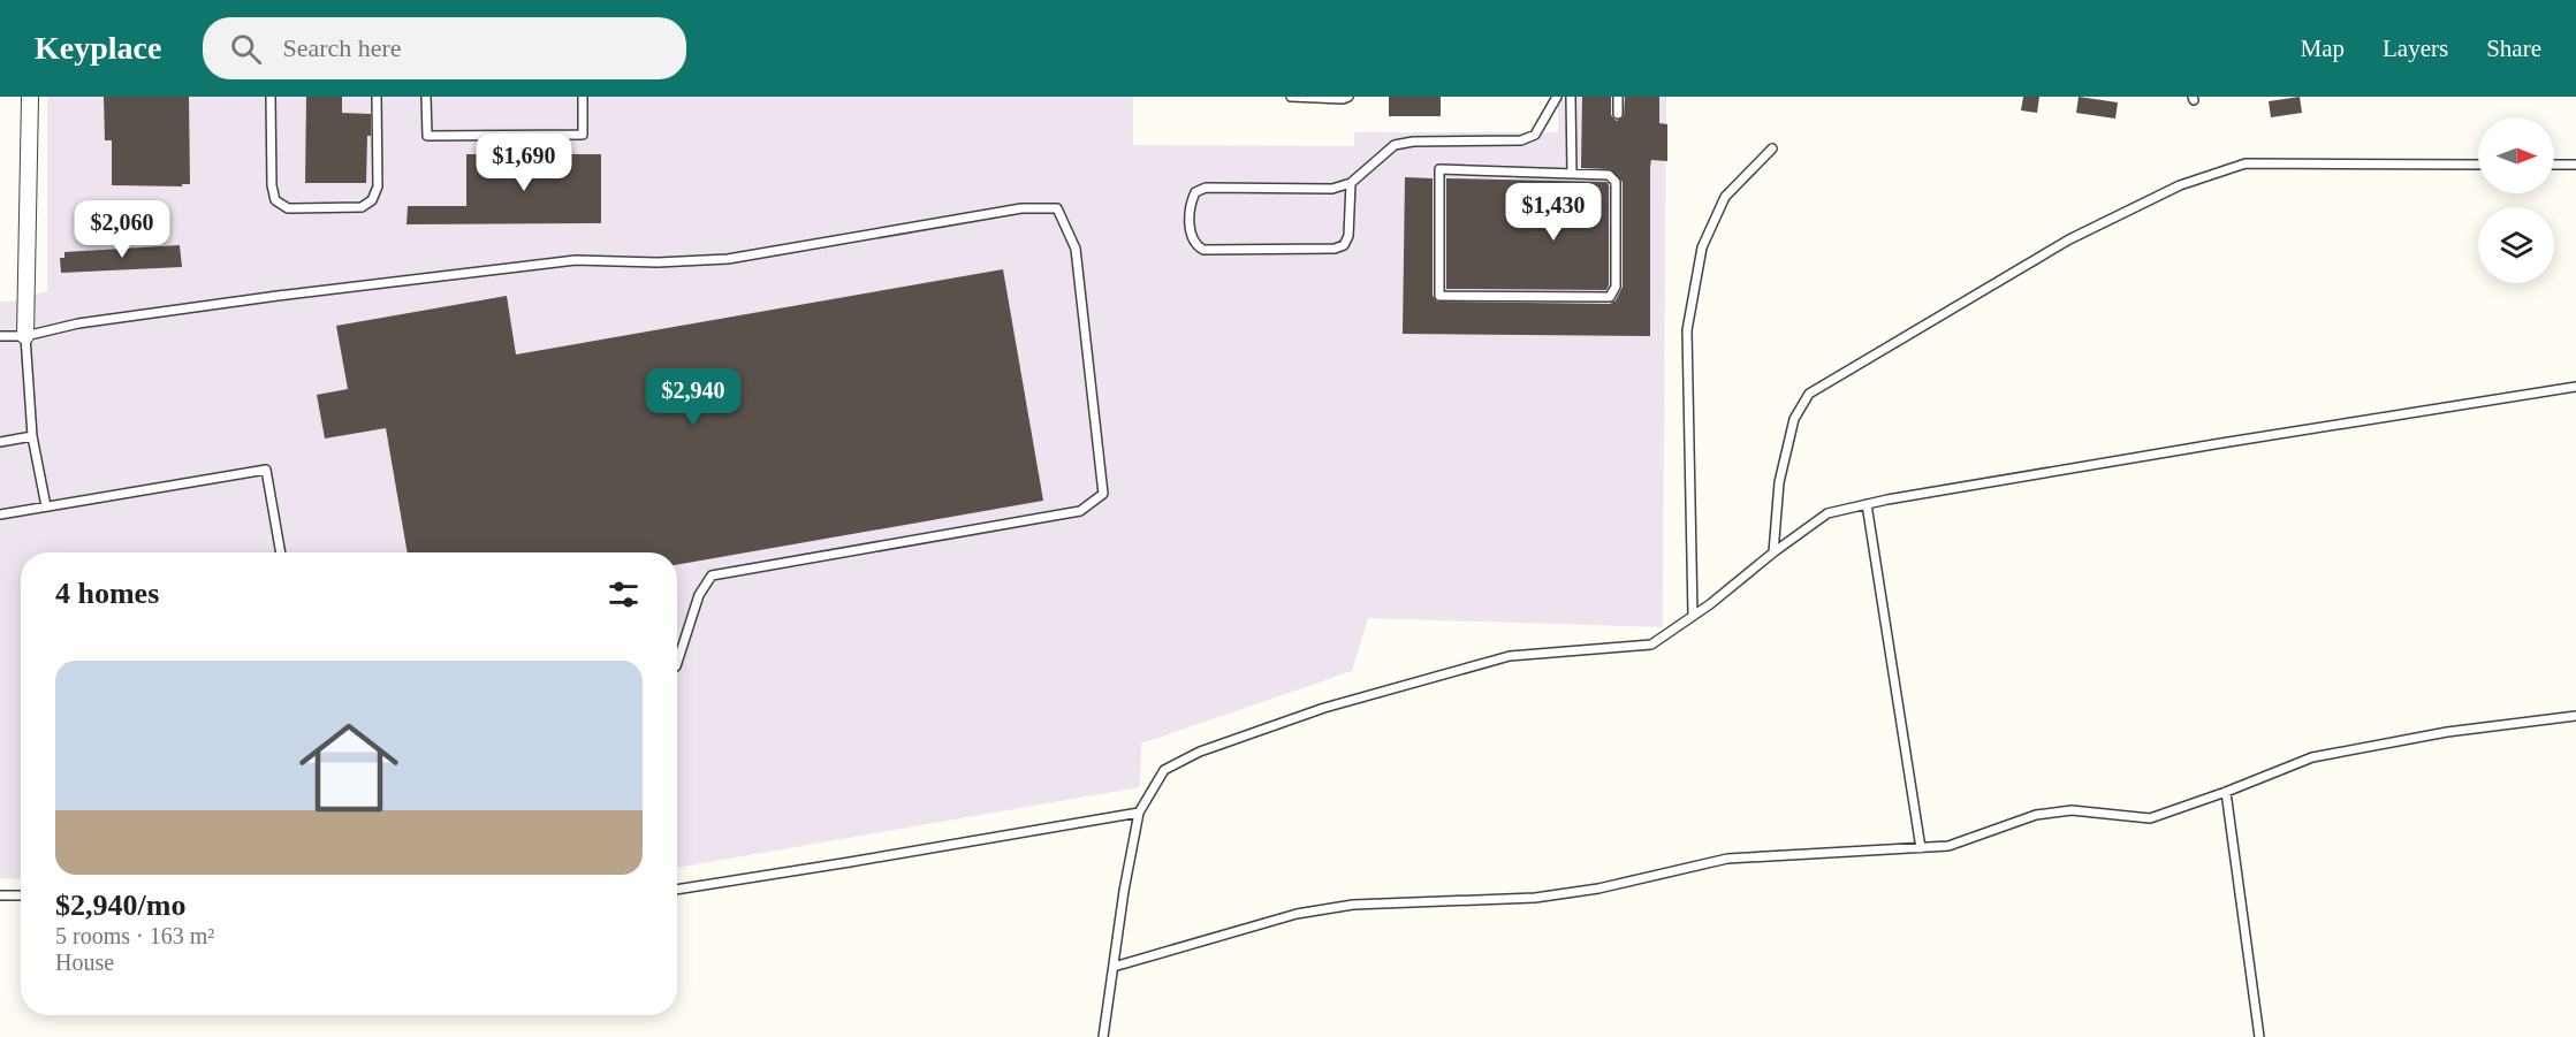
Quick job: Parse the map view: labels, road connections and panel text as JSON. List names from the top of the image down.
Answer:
{
  "north": "right",
  "page": {
    "header": "Keyplace",
    "search": "Search here",
    "nav": ["Map", "Layers", "Share"],
    "price": [
      "$1,690",
      "$1,430",
      "$2,060",
      "$2,940"
    ],
    "heading": "4 homes",
    "list": [
      {
        "name": "$2,940/mo",
        "note": "5 rooms · 163 m² · House"
      }
    ]
  }
}
